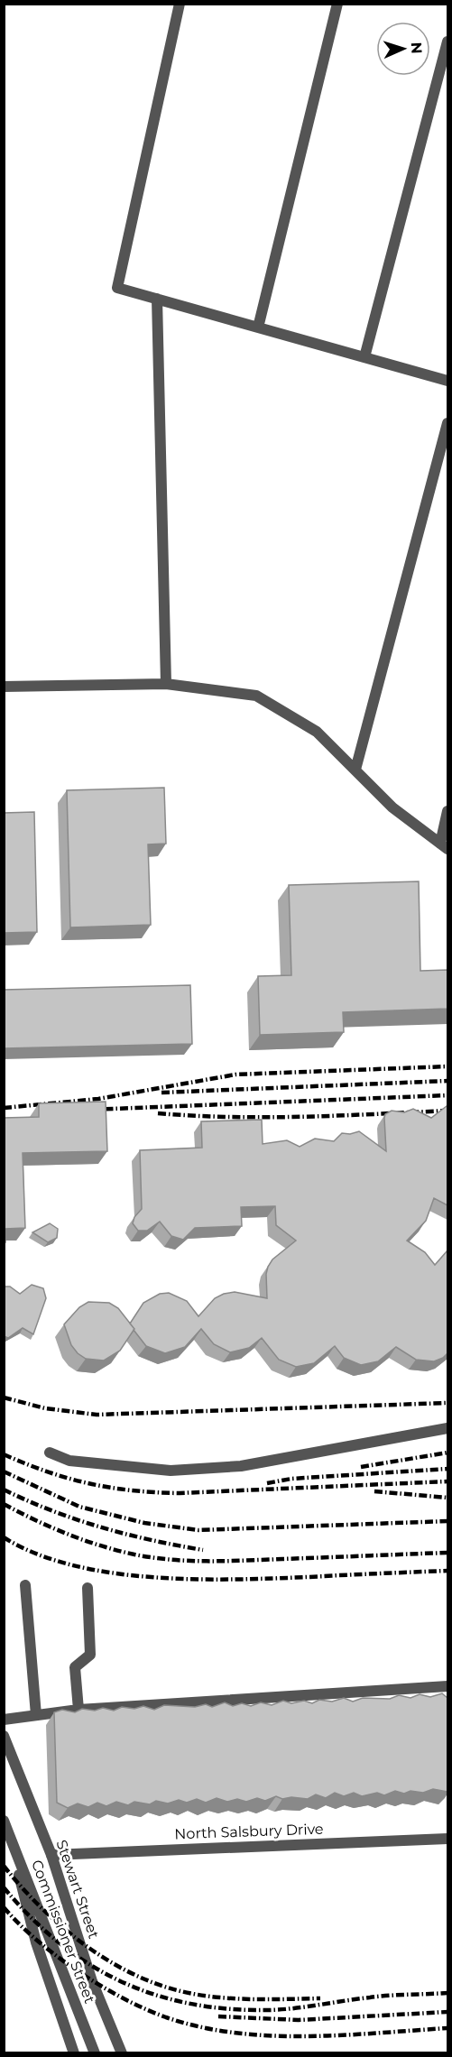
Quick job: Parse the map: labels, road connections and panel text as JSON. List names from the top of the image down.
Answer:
{
  "streets": {
    "street": ["North Salsbury Drive", "Stewart Street", "Commissioner Street"]
  },
  "crossings": [
    ["North Salsbury Drive", "Stewart Street"]
  ],
  "north": "right"
}
